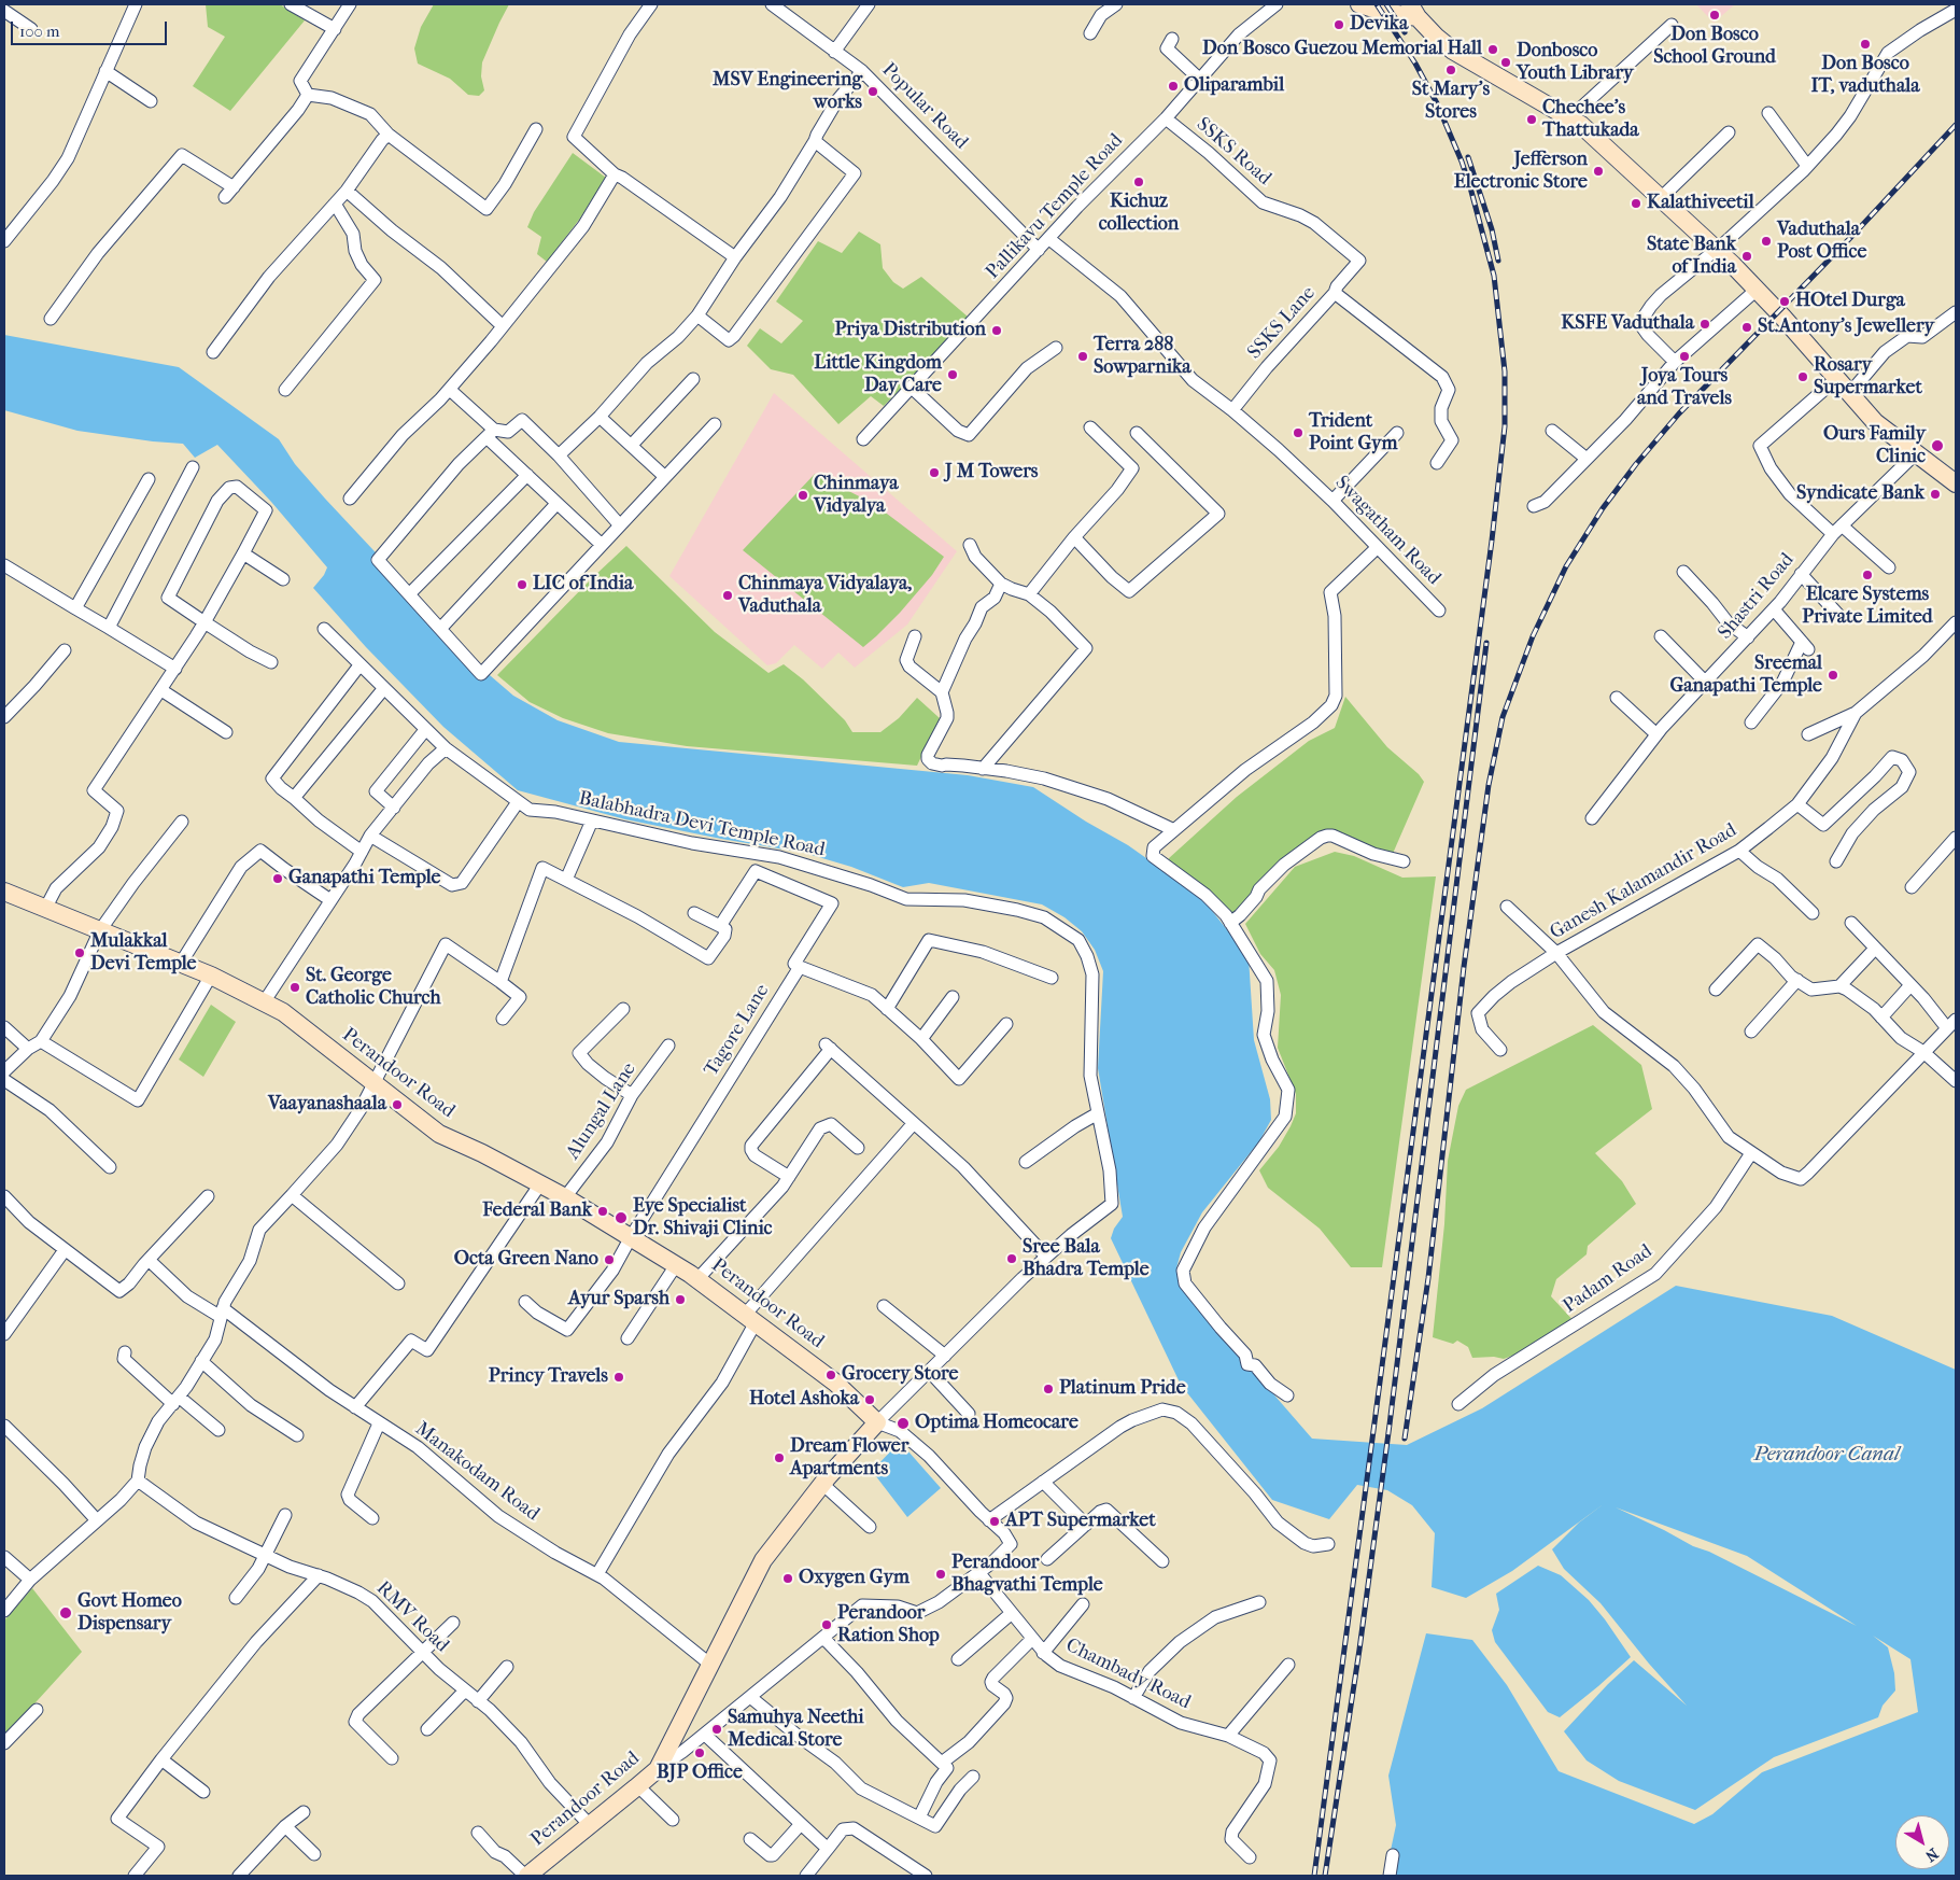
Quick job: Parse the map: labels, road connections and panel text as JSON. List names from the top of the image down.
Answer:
{
  "streets": {
    "main road": ["Perandoor Road"],
    "street": [
      "Popular Road",
      "SSKS Road",
      "Pallikavu Temple Road",
      "SSKS Lane",
      "Swagatham Road",
      "Shastri Road",
      "Balabhadra Devi Temple Road",
      "Ganesh Kalamandir Road",
      "Tagore Lane",
      "Alungal Lane",
      "Padam Road",
      "Manakodam Road",
      "RMV Road",
      "Chambady Road"
    ]
  },
  "crossings": [
    ["Popular Road", "Pallikavu Temple Road"],
    ["SSKS Road", "Pallikavu Temple Road"],
    ["SSKS Road", "SSKS Lane"],
    ["Pallikavu Temple Road", "Swagatham Road"],
    ["SSKS Lane", "Swagatham Road"],
    ["Balabhadra Devi Temple Road", "Perandoor Road"],
    ["Tagore Lane", "Perandoor Road"],
    ["Perandoor Road", "Alungal Lane"],
    ["Perandoor Road", "Manakodam Road"],
    ["Perandoor Road", "RMV Road"]
  ],
  "water": ["Perandoor Canal"],
  "places": [
    "Don Bosco School Ground",
    "Devika",
    "Don Bosco IT, vaduthala",
    "Don Bosco Guezou Memorial Hall",
    "Donbosco Youth Library",
    "St Mary's Stores",
    "Oliparambil",
    "MSV Engineering works",
    "Chechee's Thattukada",
    "Jefferson Electronic Store",
    "Kichuz collection",
    "Kalathiveetil",
    "Vaduthala Post Office",
    "State Bank of India",
    "HOtel Durga",
    "KSFE Vaduthala",
    "St.Antony's Jewellery",
    "Priya Distribution",
    "Terra 288 Sowparnika",
    "Joya Tours and Travels",
    "Little Kingdom Day Care",
    "Rosary Supermarket",
    "Trident Point Gym",
    "Ours Family Clinic",
    "J M Towers",
    "Syndicate Bank",
    "Chinmaya Vidyalya",
    "Elcare Systems Private Limited",
    "LIC of India",
    "Chinmaya Vidyalaya, Vaduthala",
    "Sreemal Ganapathi Temple",
    "Ganapathi Temple",
    "Mulakkal Devi Temple",
    "St. George Catholic Church",
    "Vaayanashaala",
    "Federal Bank",
    "Eye Specialist Dr. Shivaji Clinic",
    "Sree Bala Bhadra Temple",
    "Octa Green Nano",
    "Ayur Sparsh",
    "Grocery Store",
    "Princy Travels",
    "Platinum Pride",
    "Hotel Ashoka",
    "Optima Homeocare",
    "Dream Flower Apartments",
    "APT Supermarket",
    "Perandoor Bhagvathi Temple",
    "Oxygen Gym",
    "Govt Homeo Dispensary",
    "Perandoor Ration Shop",
    "Samuhya Neethi Medical Store",
    "BJP Office"
  ],
  "scale_bar": "100 m",
  "north": "bottom right"
}
